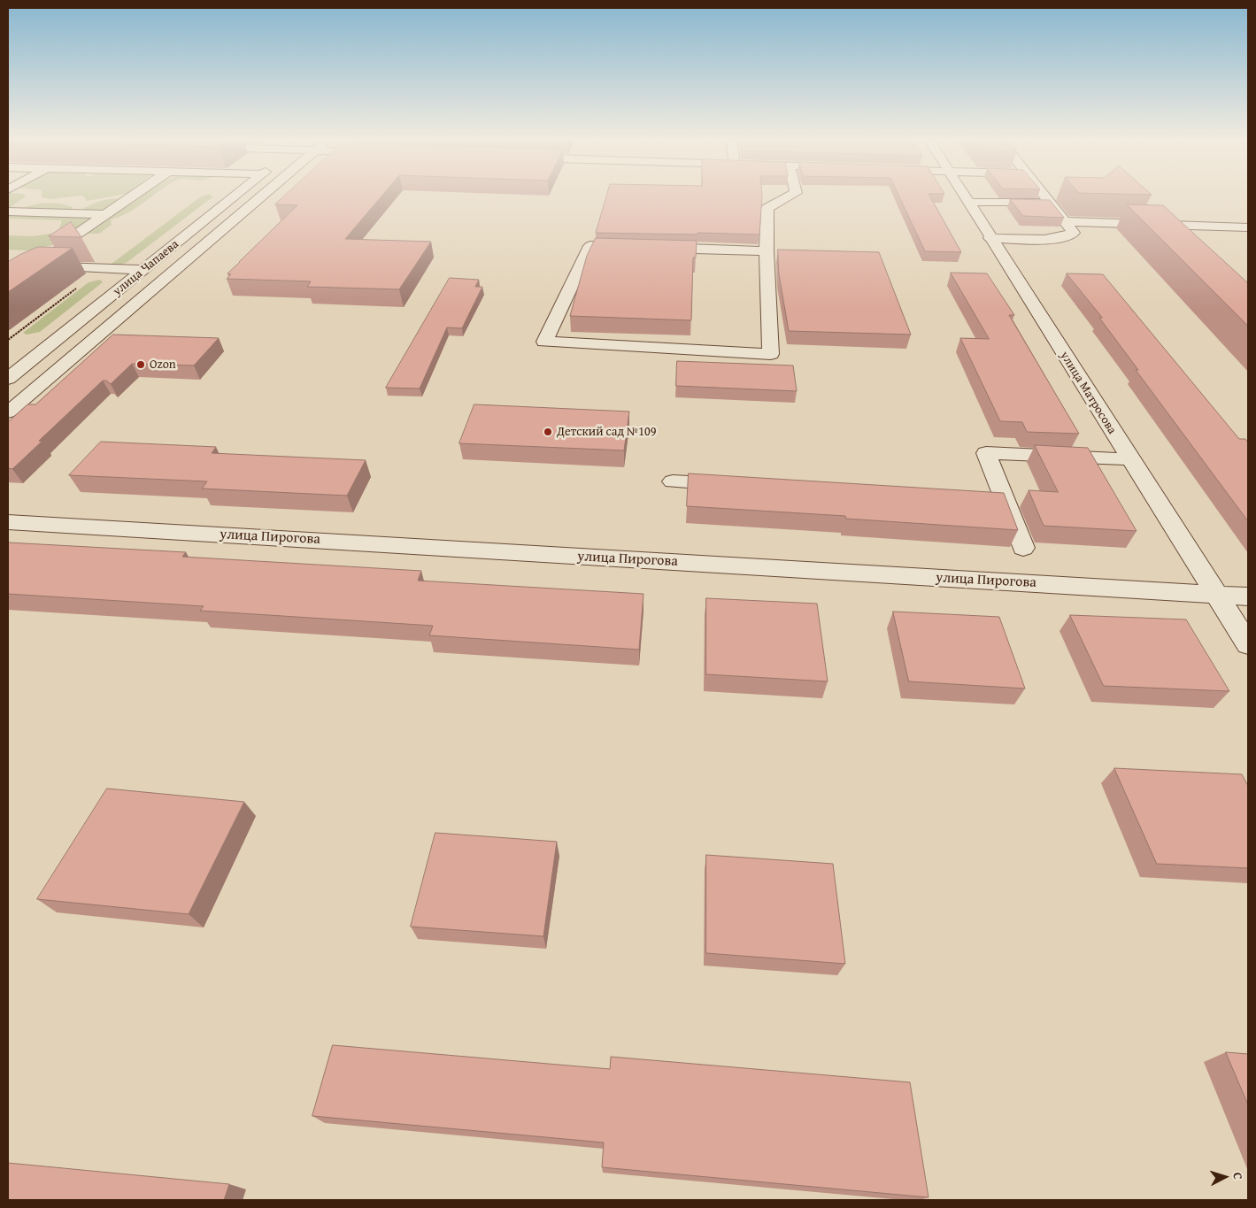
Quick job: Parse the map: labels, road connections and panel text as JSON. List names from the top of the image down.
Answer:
{
  "streets": {
    "street": ["улица Чапаева", "улица Матросова", "улица Пирогова"]
  },
  "crossings": [
    ["улица Матросова", "улица Пирогова"]
  ],
  "places": ["Ozon", "Детский сад №109"],
  "north": "right"
}
